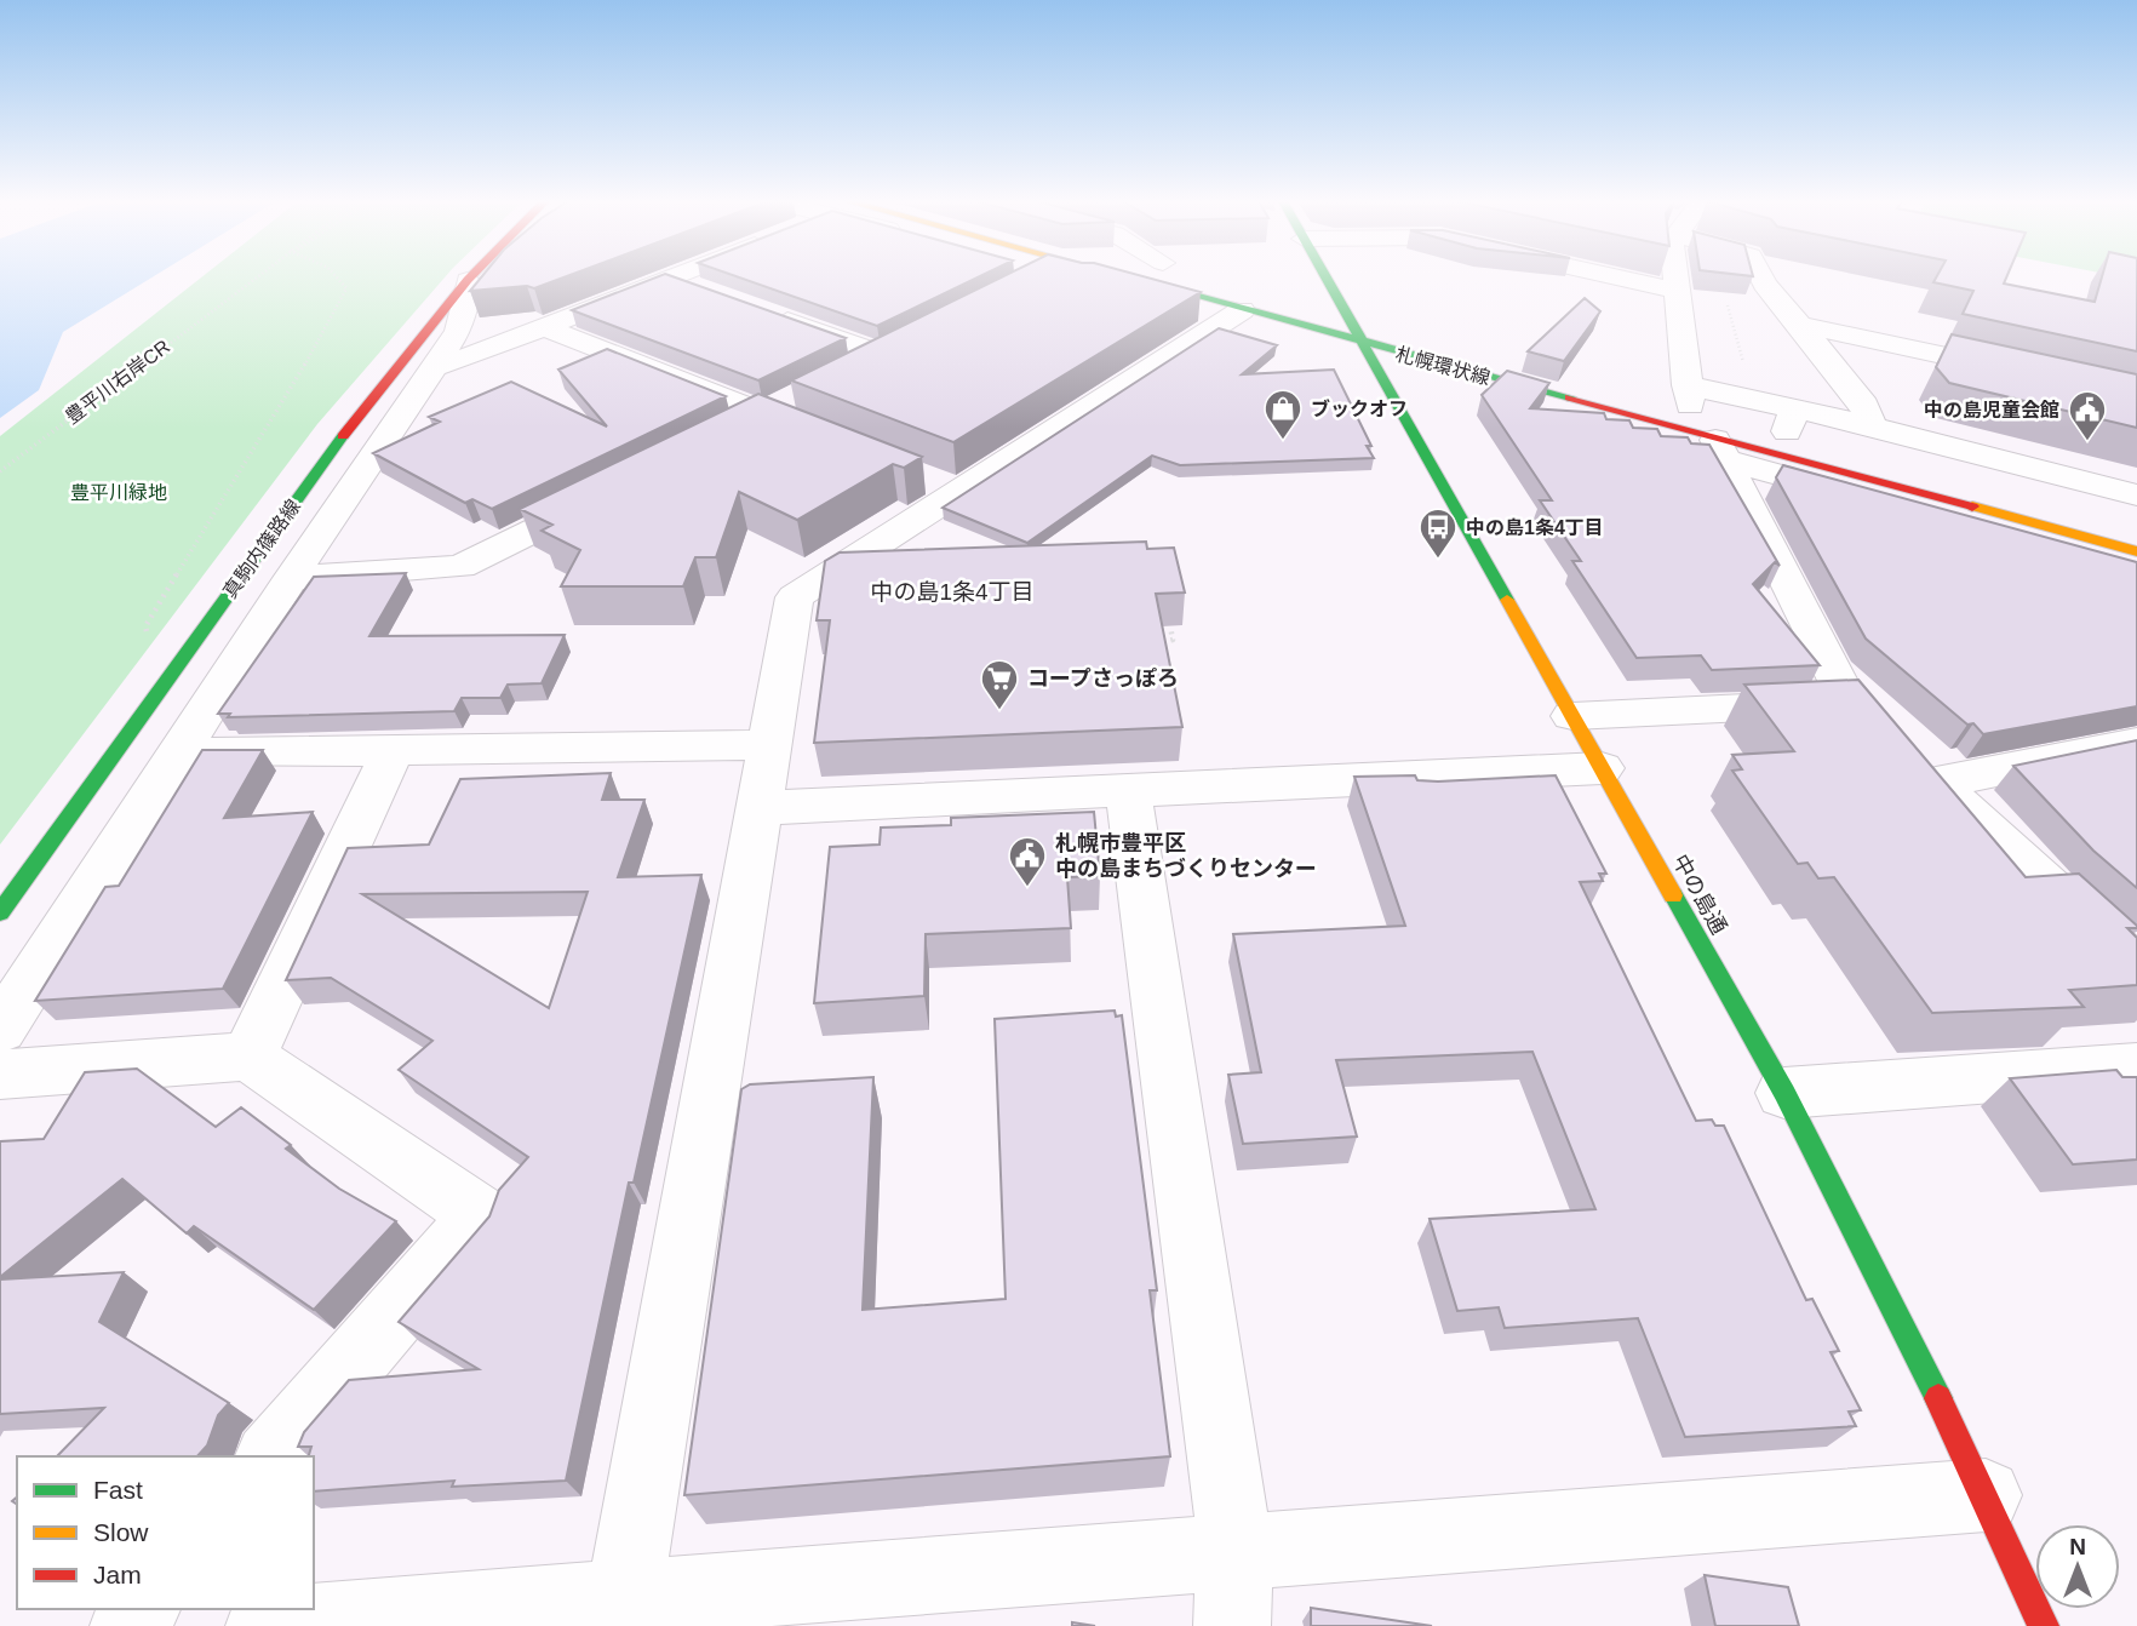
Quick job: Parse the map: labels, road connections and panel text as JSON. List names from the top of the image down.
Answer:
{
  "streets": {
    "main road": ["札幌環状線", "真駒内篠路線", "中の島通"],
    "path": ["豊平川右岸CR"]
  },
  "crossings": [
    ["札幌環状線", "中の島通"]
  ],
  "districts": ["中の島1条4丁目"],
  "parks": ["豊平川緑地"],
  "places": {
    "shop": ["ブックオフ"],
    "public building": ["中の島児童会館", "札幌市豊平区 中の島まちづくりセンター"],
    "bus stop": ["中の島1条4丁目"],
    "supermarket": ["コープさっぽろ"]
  },
  "legend": ["Fast", "Slow", "Jam"],
  "north": "top"
}
